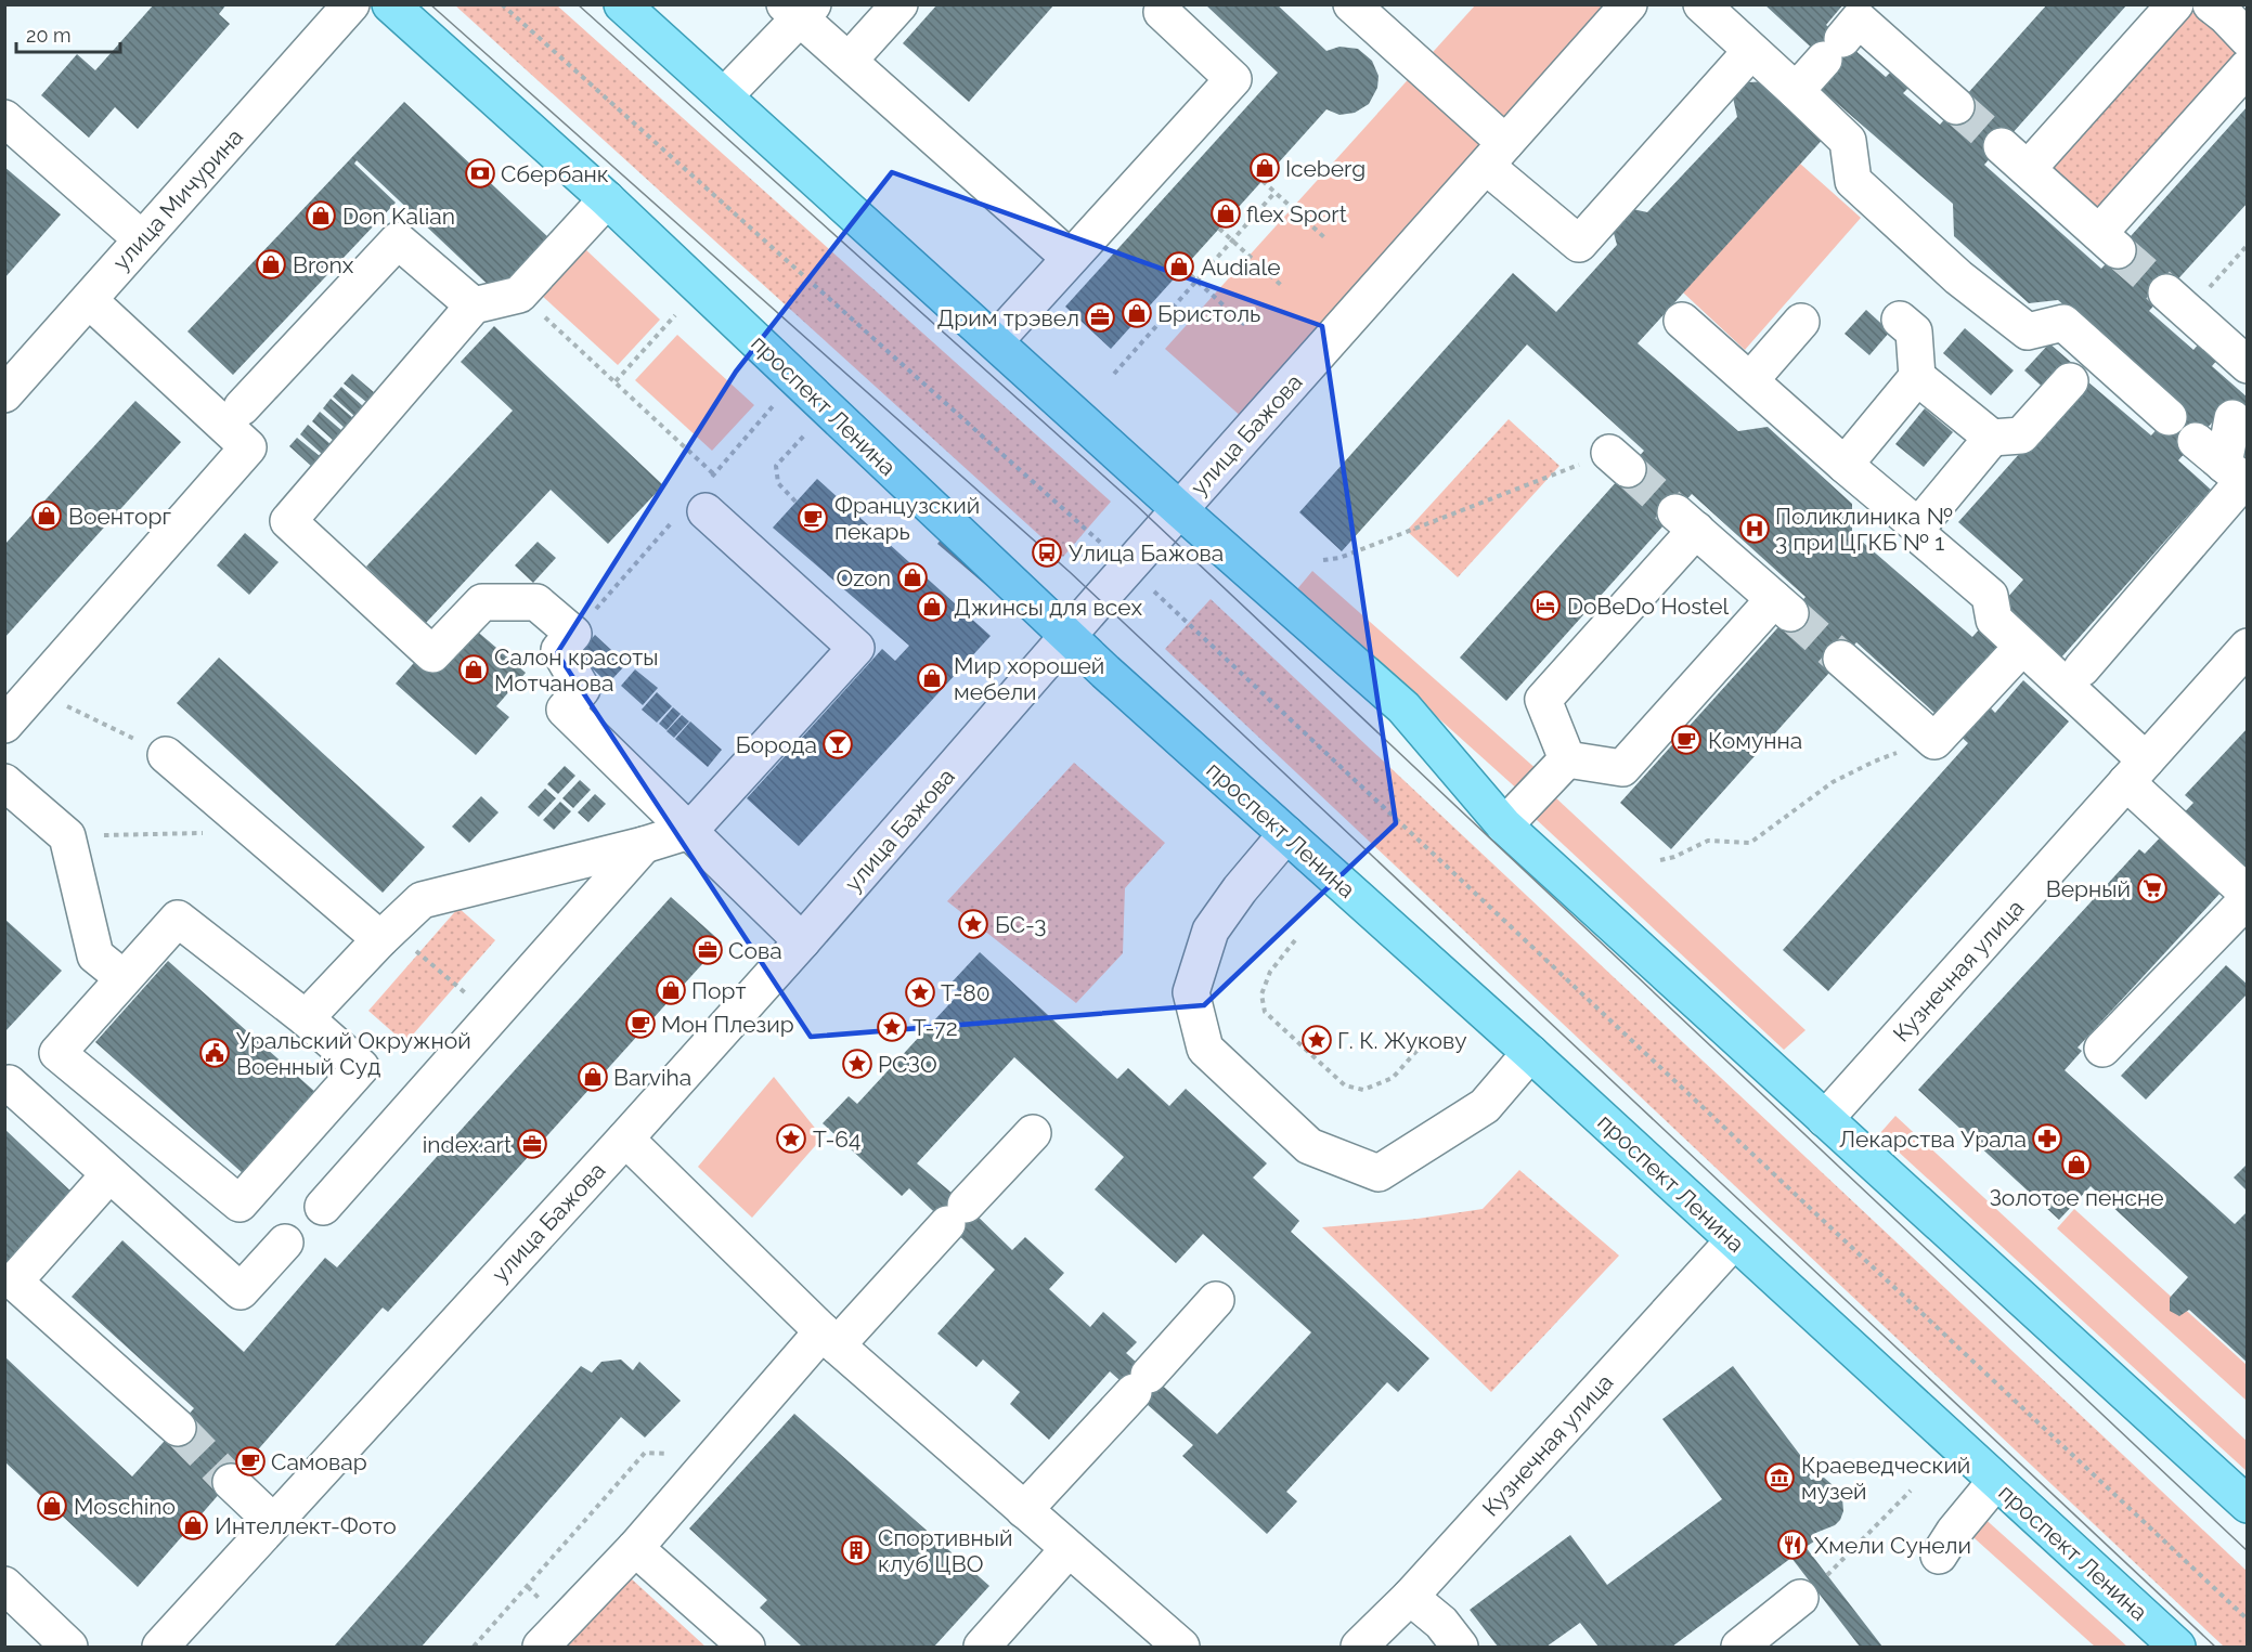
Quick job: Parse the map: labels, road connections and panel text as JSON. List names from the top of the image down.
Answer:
{
  "streets": {
    "main road": ["проспект Ленина"],
    "street": ["улица Мичурина", "улица Бажова", "Кузнечная улица"]
  },
  "crossings": [
    ["проспект Ленина", "улица Бажова"],
    ["проспект Ленина", "Кузнечная улица"]
  ],
  "places": {
    "shop": [
      "Iceberg",
      "flex Sport",
      "Don Kalian",
      "Bronx",
      "Audiale",
      "Бристоль",
      "Военторг",
      "Ozon",
      "Джинсы для всех",
      "Салон красоты Мотчанова",
      "Мир хорошей мебели",
      "Порт",
      "Barviha",
      "Золотое пенсне",
      "Moschino",
      "Интеллект-Фото"
    ],
    "bank": ["Сбербанк"],
    "office": ["Дрим трэвел", "Сова", "index.art"],
    "cafe": [
      "Французский пекарь",
      "Комунна",
      "Мон Плезир",
      "Самовар"
    ],
    "hospital": ["Поликлиника № 3 при ЦГКБ № 1"],
    "bus stop": ["Улица Бажова"],
    "hotel": ["DoBeDo Hostel"],
    "bar": ["Борода"],
    "supermarket": ["Верный"],
    "place": [
      "БС-3",
      "Т-80",
      "Т-72",
      "Г. К. Жукову",
      "РСЗО",
      "Т-64"
    ],
    "public building": ["Уральский Окружной Военный Суд"],
    "pharmacy": ["Лекарства Урала"],
    "museum": ["Краеведческий музей"],
    "restaurant": ["Хмели Сунели"],
    "building": ["Спортивный клуб ЦВО"]
  },
  "scale_bar": "20 m"
}
